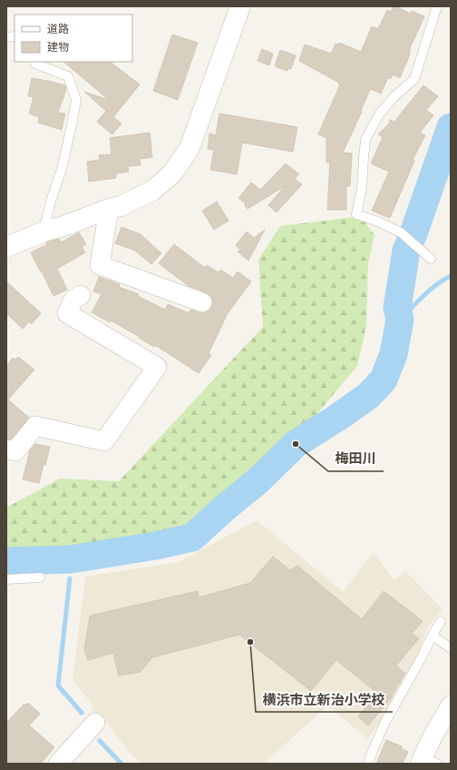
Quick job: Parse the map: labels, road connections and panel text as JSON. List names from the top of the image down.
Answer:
{
  "places": ["梅田川", "横浜市立新治小学校"],
  "legend": ["道路", "建物"]
}
